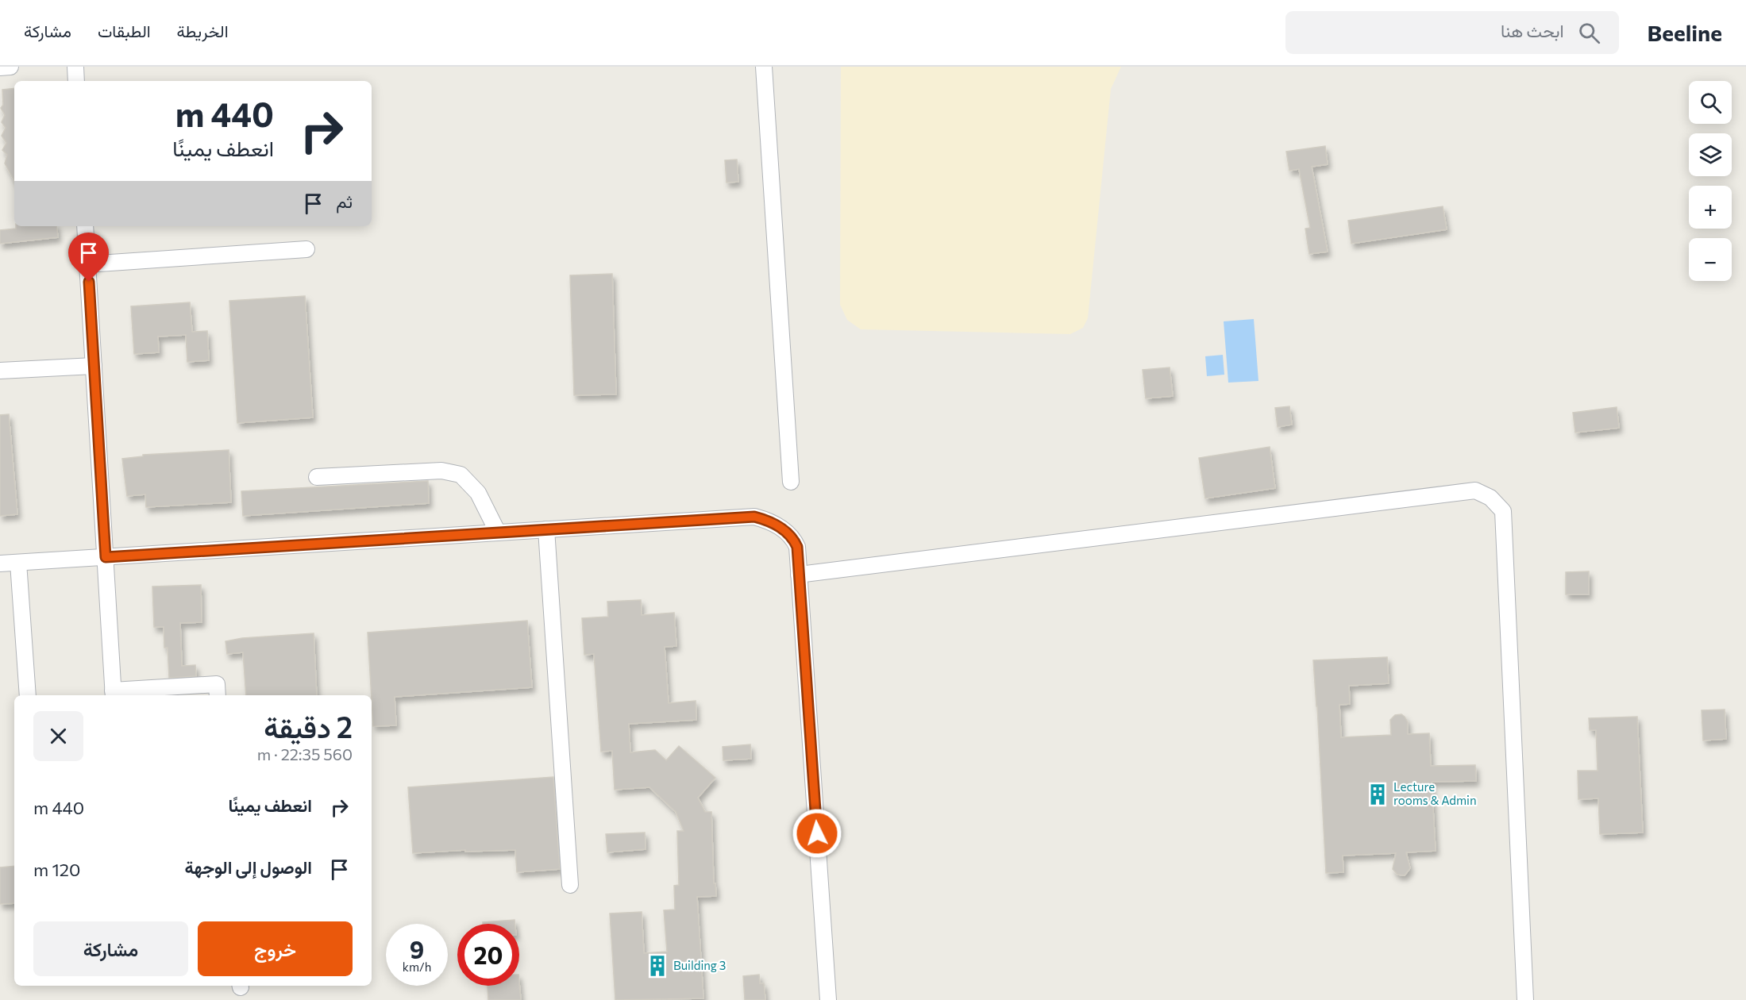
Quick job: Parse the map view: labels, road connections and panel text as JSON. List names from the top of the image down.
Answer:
{
  "places": {
    "building": ["Lecture rooms & Admin", "Building 3"]
  },
  "page": {
    "header": "Beeline",
    "search": "ابحث هنا",
    "nav": ["الخريطة", "الطبقات", "مشاركة"],
    "map_buttons": ["+", "−"],
    "turn": ["440 m", "انعطف يمينًا"],
    "then": "ثم",
    "heading": ["2 دقيقة", "560 m · 22:35"],
    "list": [
      {
        "name": "انعطف يمينًا",
        "value": "440 m"
      },
      {
        "name": "الوصول إلى الوجهة",
        "value": "120 m"
      }
    ],
    "buttons": ["خروج", "مشاركة"],
    "speed": "9 km/h",
    "limit": "20"
  }
}
